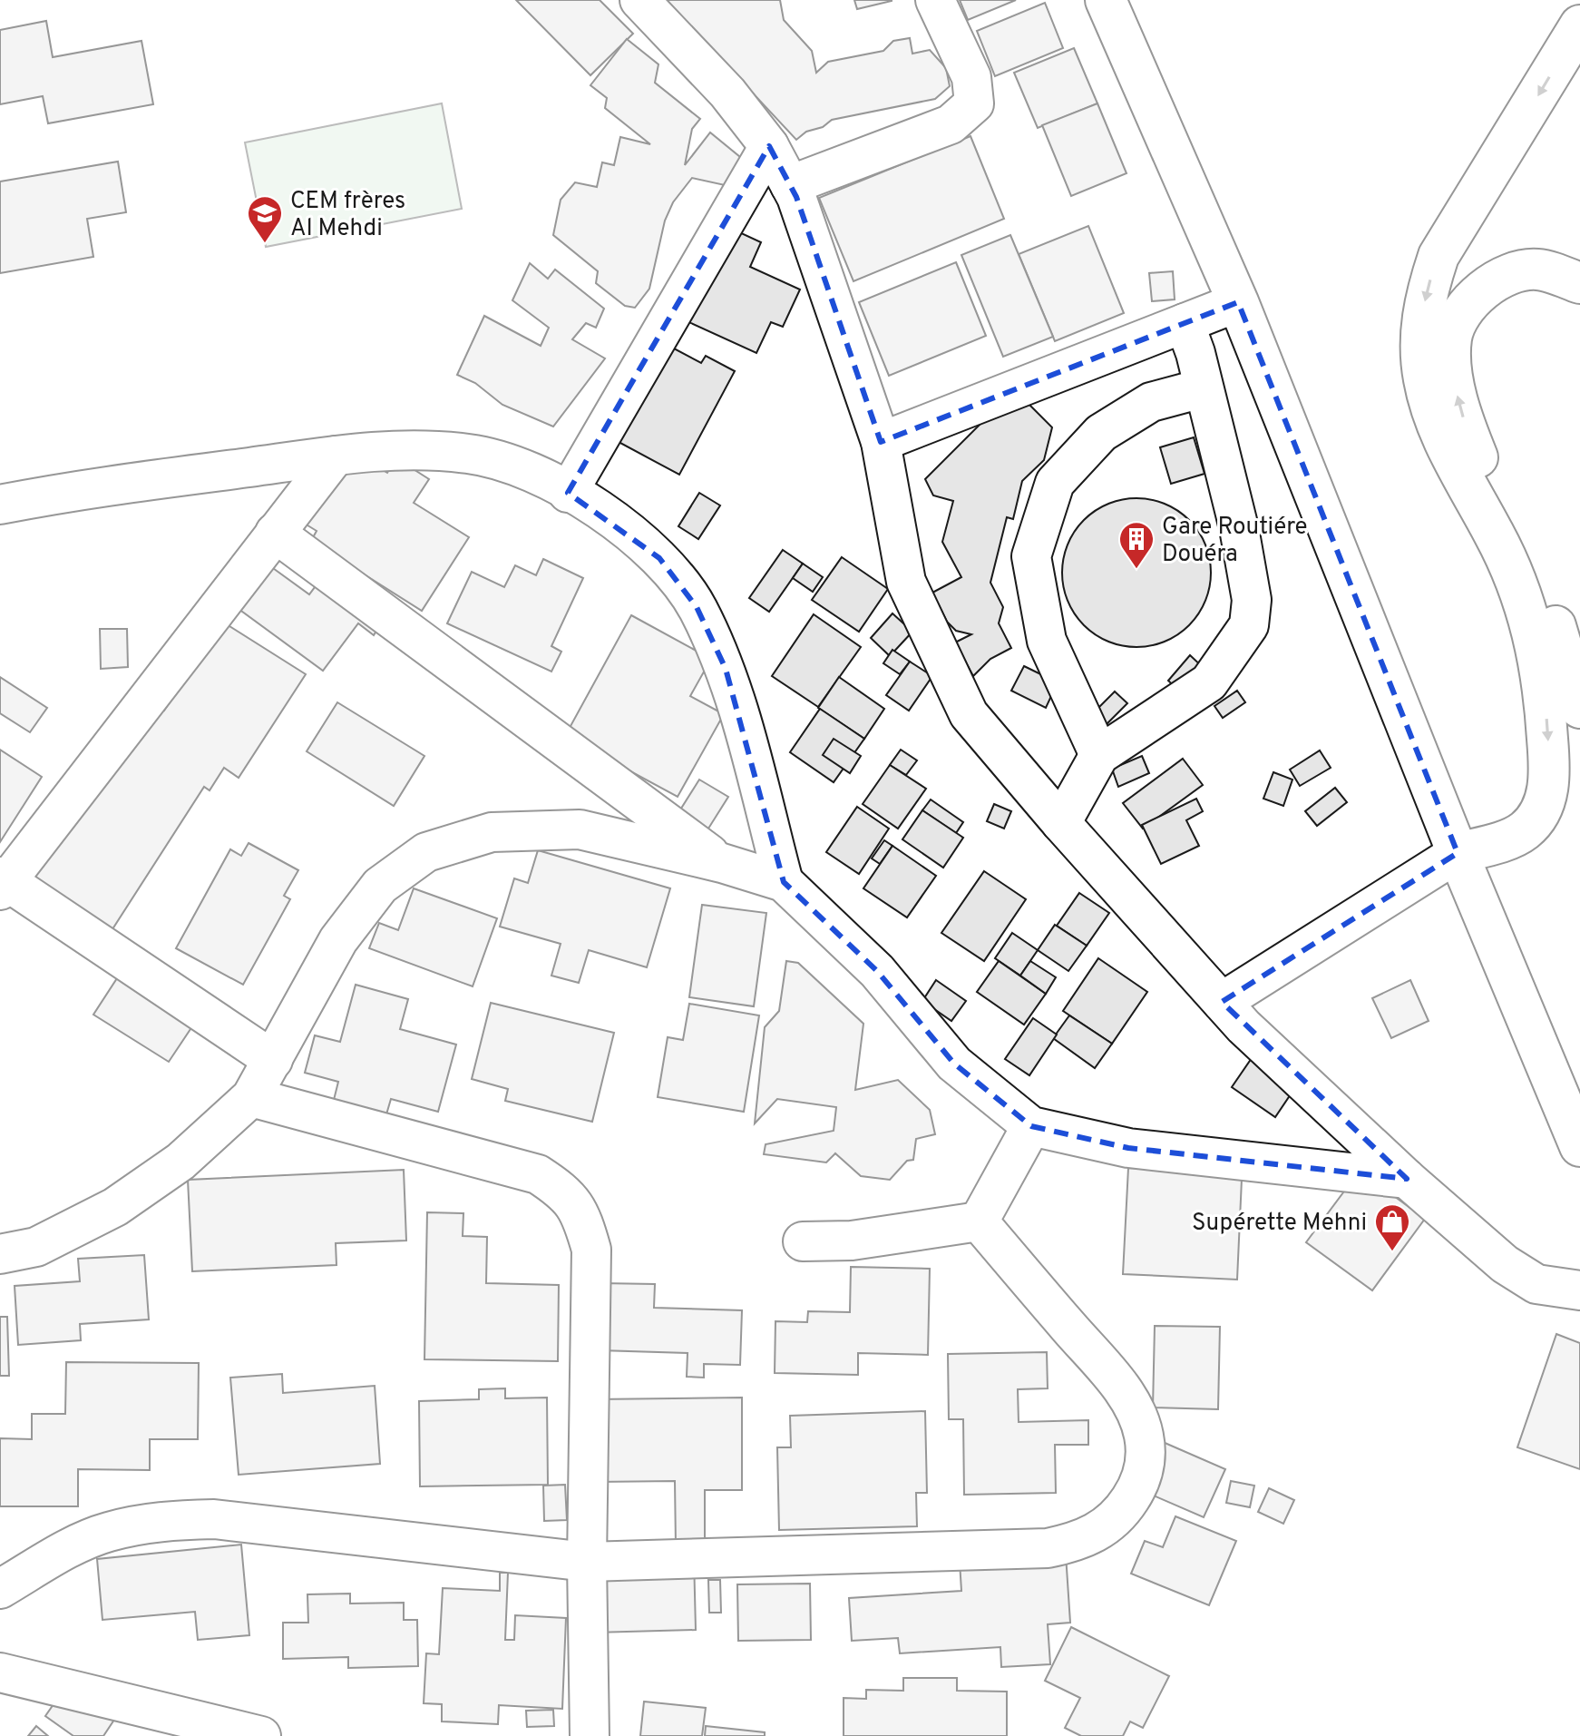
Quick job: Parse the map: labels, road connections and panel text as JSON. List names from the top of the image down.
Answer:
{
  "places": {
    "school or university": ["CEM frères Al Mehdi"],
    "building": ["Gare Routiére Douéra"],
    "shop": ["Supérette Mehni"]
  }
}
